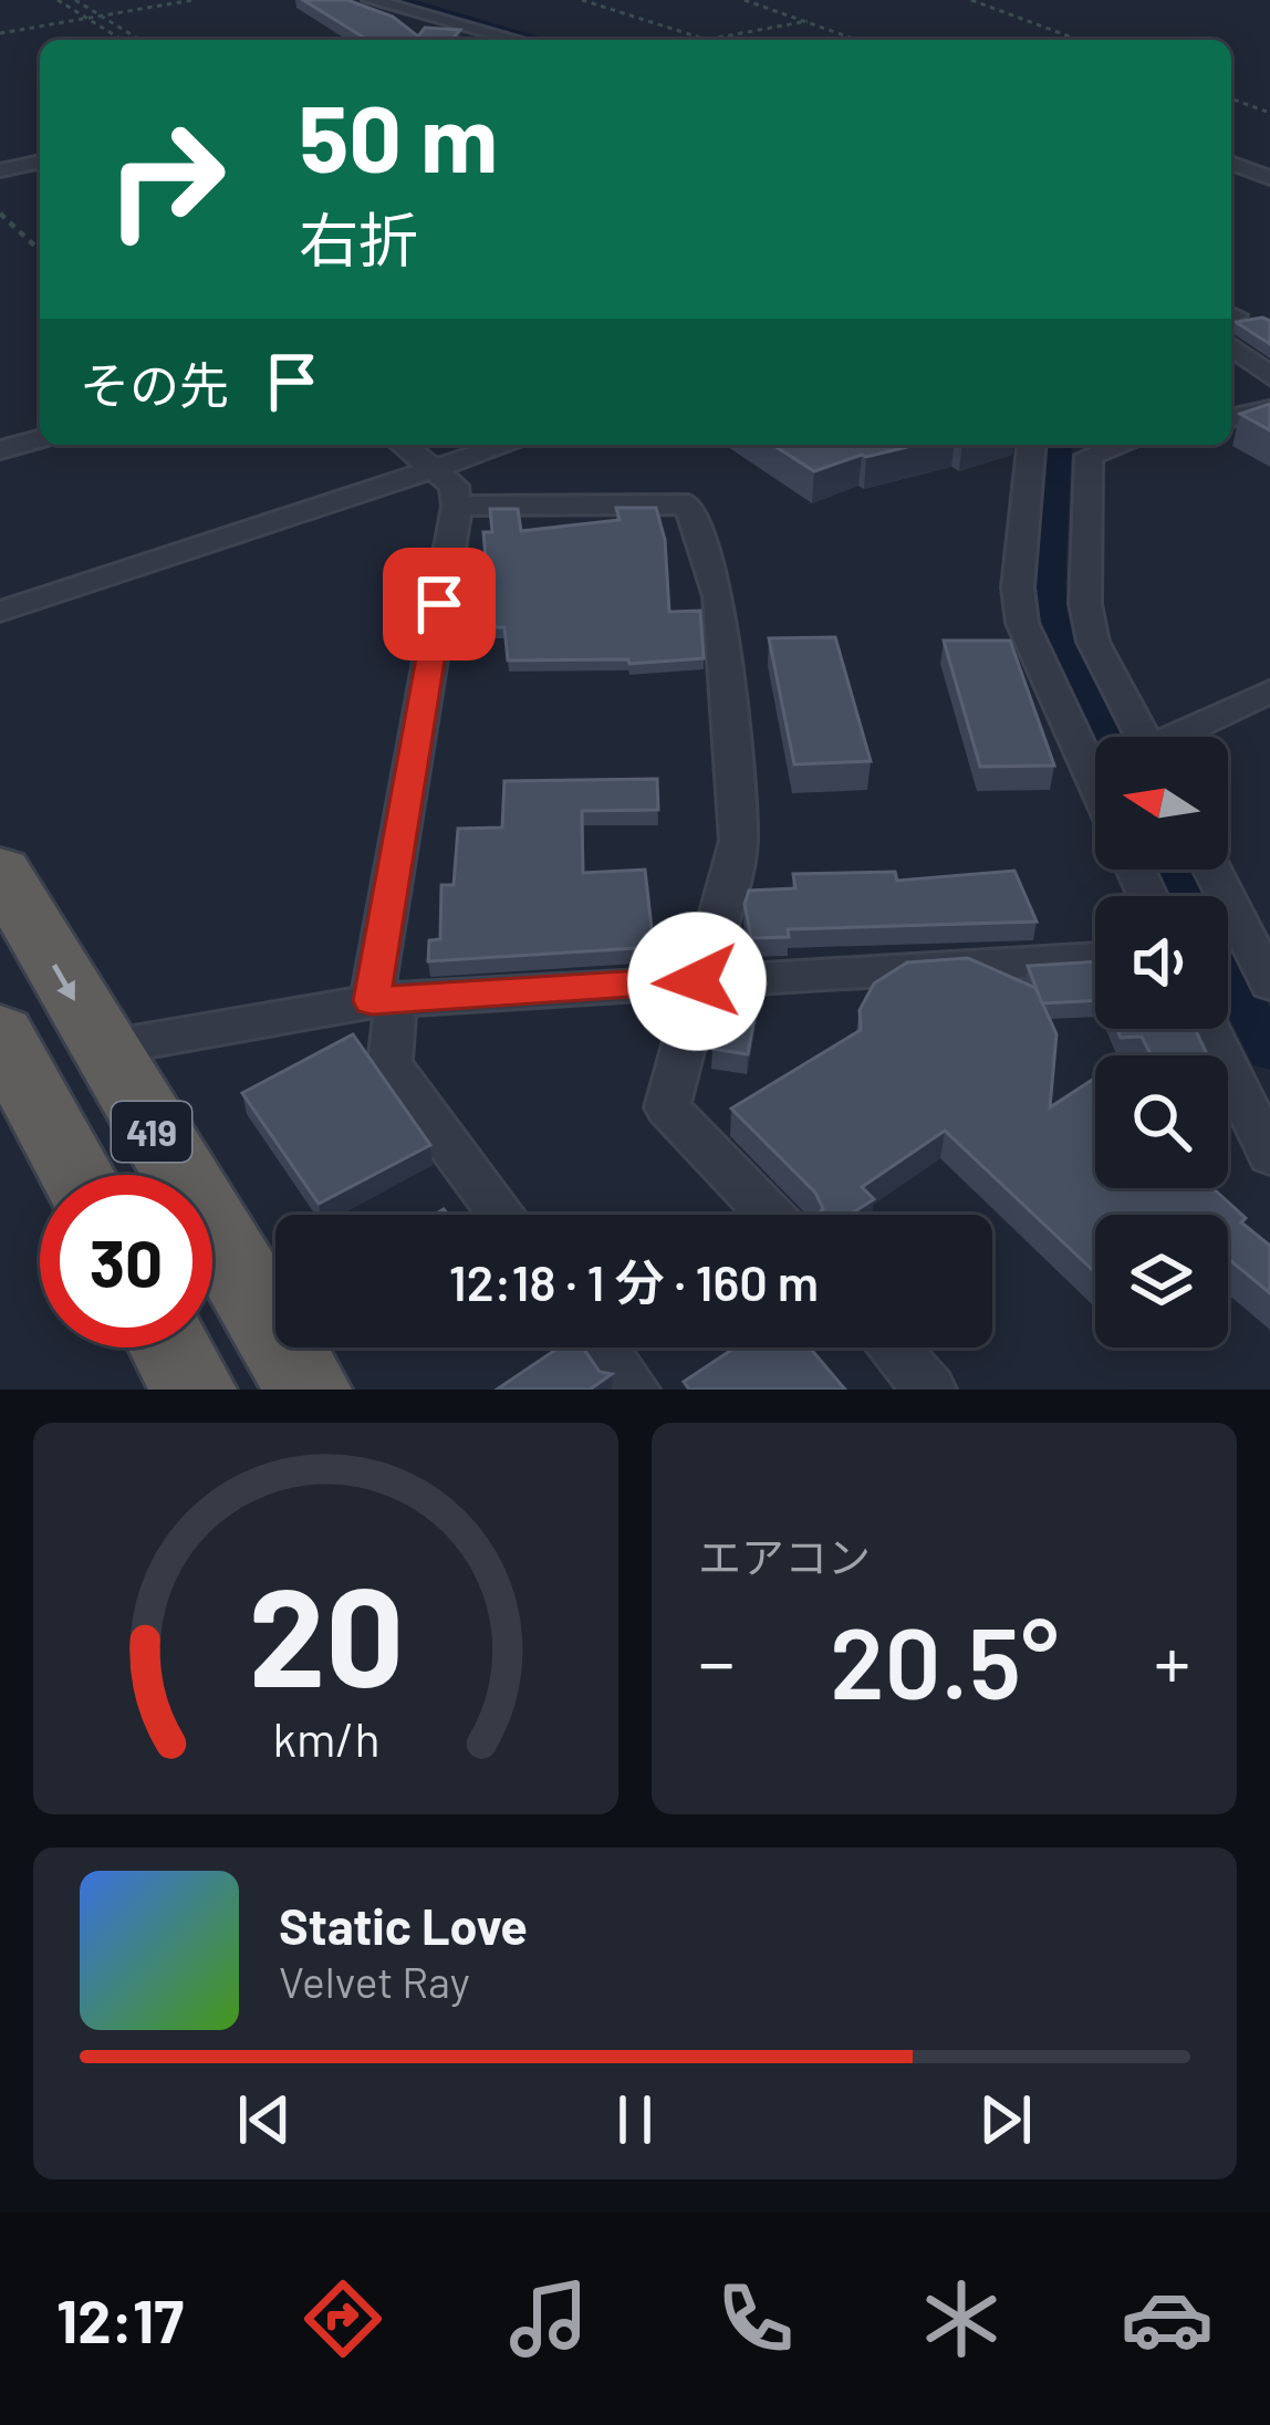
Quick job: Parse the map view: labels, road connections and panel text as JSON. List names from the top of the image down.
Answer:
{
  "streets": {
    "highway": ["419"]
  },
  "north": "left",
  "page": {
    "turn": ["50 m", "右折"],
    "then": "その先",
    "limit": "30",
    "trip": "12:18 · 1 分 · 160 m",
    "tile": "エアコン",
    "heat": ["−", "20.5°", "+"],
    "song": ["Static Love", "Velvet Ray"],
    "tabs": "12:17",
    "gauge": ["20", "km/h"]
  }
}
